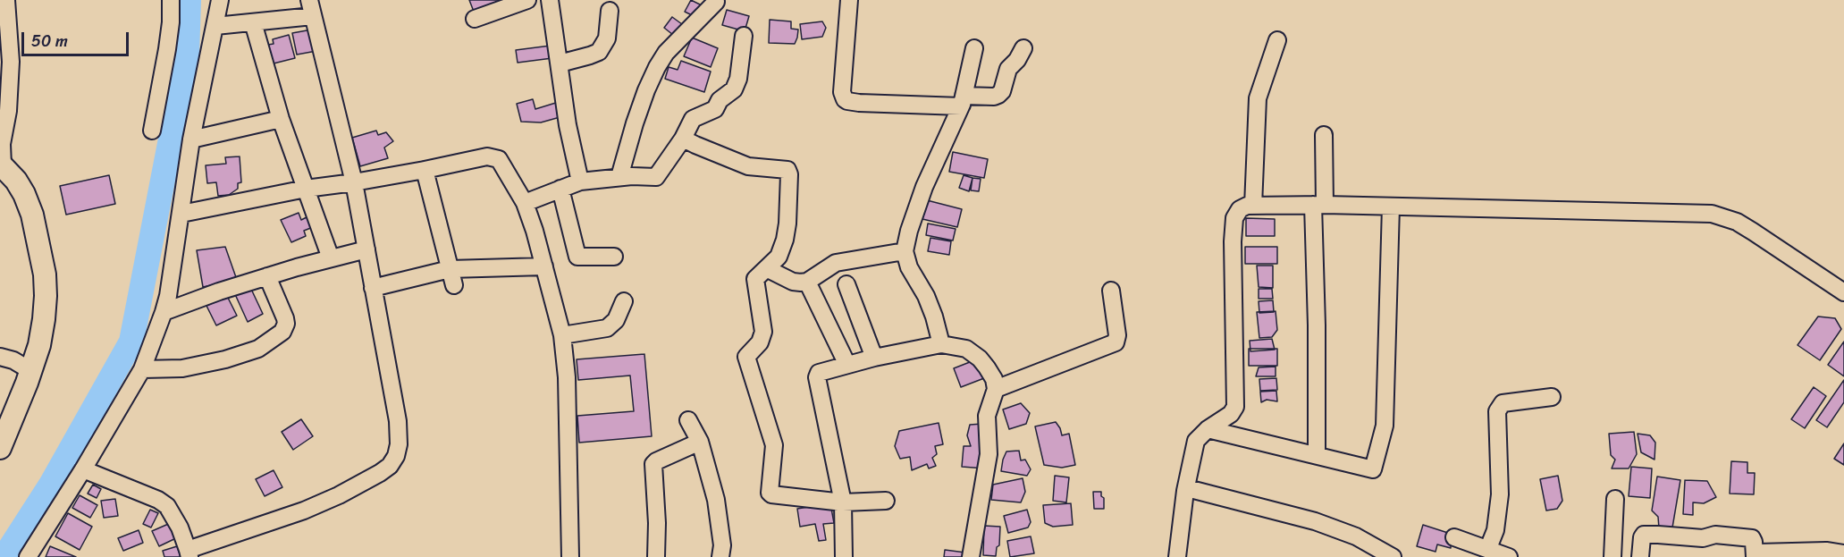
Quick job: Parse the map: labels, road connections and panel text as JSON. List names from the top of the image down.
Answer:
{
  "scale_bar": "50 m"
}
